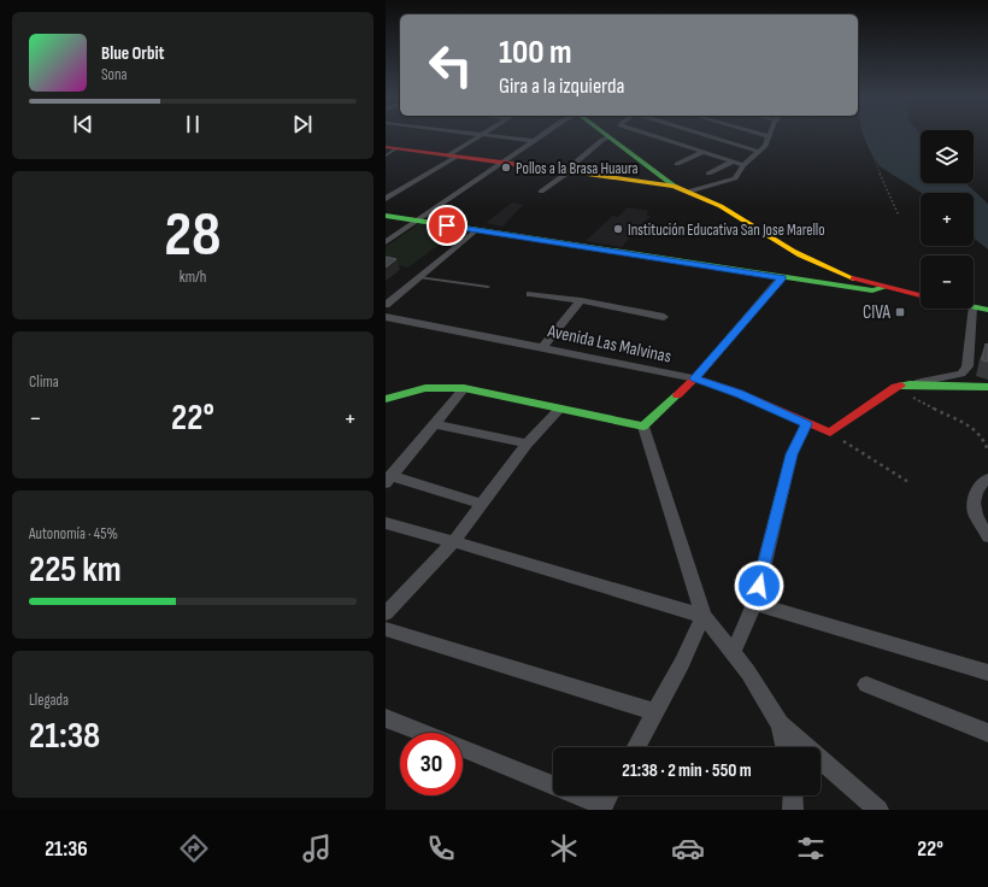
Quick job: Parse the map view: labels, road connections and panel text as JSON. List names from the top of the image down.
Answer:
{
  "streets": {
    "street": ["Avenida Las Malvinas"]
  },
  "places": {
    "other": ["Pollos a la Brasa Huaura", "Institución Educativa San Jose Marello"],
    "transit": ["CIVA"]
  },
  "page": {
    "turn": ["100 m", "Gira a la izquierda"],
    "song": ["Blue Orbit", "Sona"],
    "map_buttons": ["+", "−"],
    "tile": [
      ["28", "km/h"],
      "Clima",
      ["Autonomía · 45%", "225 km"],
      ["Llegada", "21:38"]
    ],
    "heat": ["−", "22°", "+"],
    "limit": "30",
    "trip": "21:38 · 2 min · 550 m",
    "tabs": ["21:36", "22°"]
  }
}
